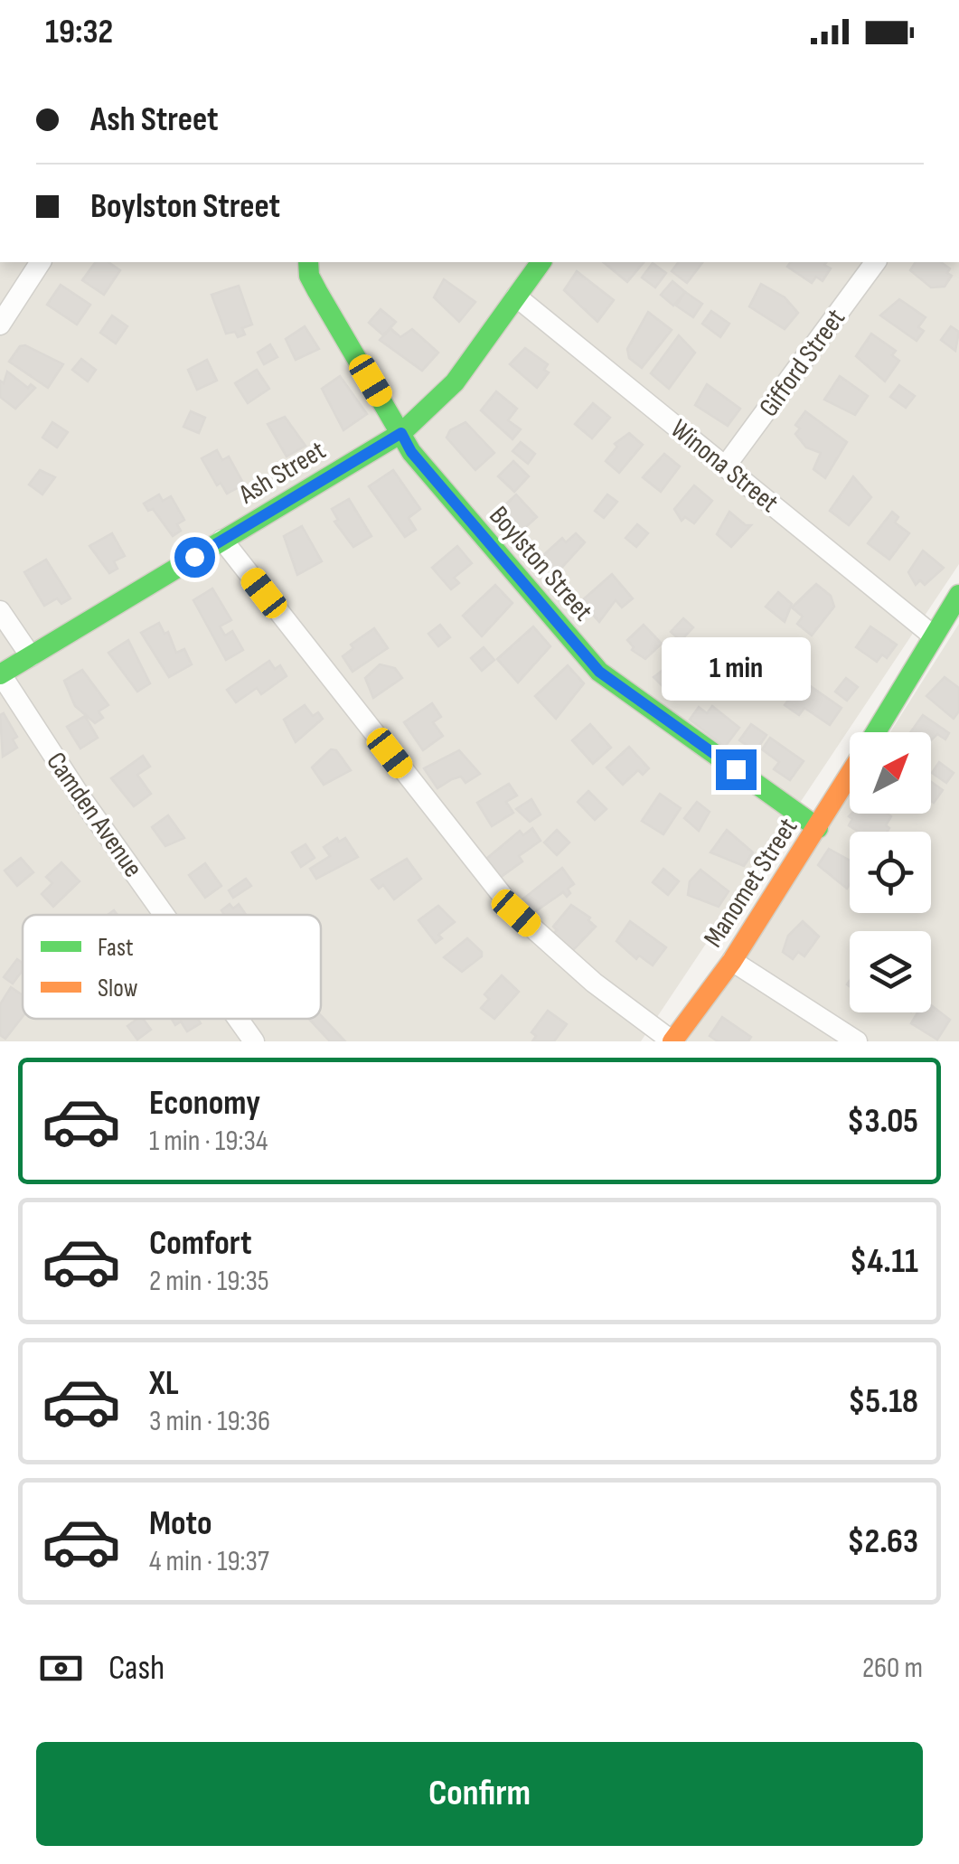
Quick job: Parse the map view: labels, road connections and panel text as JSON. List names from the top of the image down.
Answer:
{
  "streets": {
    "street": [
      "Gifford Street",
      "Winona Street",
      "Ash Street",
      "Boylston Street",
      "Camden Avenue",
      "Manomet Street"
    ]
  },
  "crossings": [
    ["Gifford Street", "Winona Street"],
    ["Winona Street", "Ash Street"],
    ["Winona Street", "Manomet Street"],
    ["Ash Street", "Boylston Street"],
    ["Ash Street", "Camden Avenue"],
    ["Boylston Street", "Manomet Street"]
  ],
  "legend": ["Fast", "Slow"],
  "north": "top right",
  "page": {
    "status": "19:32",
    "banner": ["Ash Street", "Boylston Street"],
    "bubble": "1 min",
    "list": [
      {
        "name": "Economy",
        "note": "1 min · 19:34",
        "value": "$3.05"
      },
      {
        "name": "Comfort",
        "note": "2 min · 19:35",
        "value": "$4.11"
      },
      {
        "name": "XL",
        "note": "3 min · 19:36",
        "value": "$5.18"
      },
      {
        "name": "Moto",
        "note": "4 min · 19:37",
        "value": "$2.63"
      }
    ],
    "pay": ["Cash", "260 m"],
    "buttons": "Confirm"
  }
}
